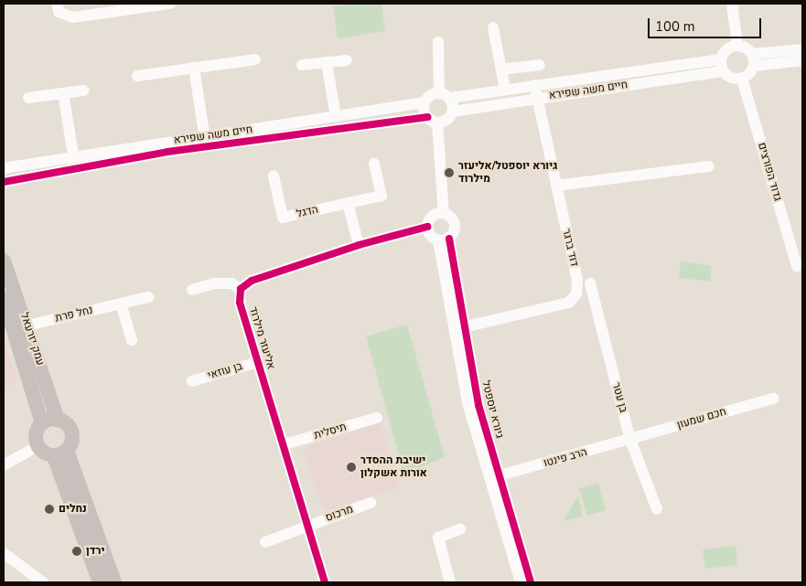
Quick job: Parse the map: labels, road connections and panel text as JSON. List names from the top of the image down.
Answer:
{
  "streets": {
    "main road": ["עמק יזרעאל"],
    "street": [
      "חיים משה שפירא",
      "גדוד הפורצים",
      "הדגל",
      "דוד ברגר",
      "נחל פרת",
      "אליעזר מילרוד",
      "בן עוזאי",
      "בן עטר",
      "גיורא יוספטל",
      "חכם שמעון",
      "תיסלית",
      "הרב פינטו",
      "מרכוס"
    ]
  },
  "crossings": [
    ["חיים משה שפירא", "גדוד הפורצים"],
    ["חיים משה שפירא", "דוד ברגר"],
    ["דוד ברגר", "גיורא יוספטל"],
    ["נחל פרת", "עמק יזרעאל"],
    ["אליעזר מילרוד", "בן עוזאי"],
    ["אליעזר מילרוד", "תיסלית"],
    ["אליעזר מילרוד", "מרכוס"],
    ["בן עטר", "חכם שמעון"],
    ["בן עטר", "הרב פינטו"],
    ["גיורא יוספטל", "הרב פינטו"],
    ["חכם שמעון", "הרב פינטו"]
  ],
  "places": [
    "גיורא יוספטל/אליעזר מילרוד",
    "ישיבת ההסדר אורות אשקלון",
    "נחלים",
    "ירדן"
  ],
  "scale_bar": "100 m"
}
